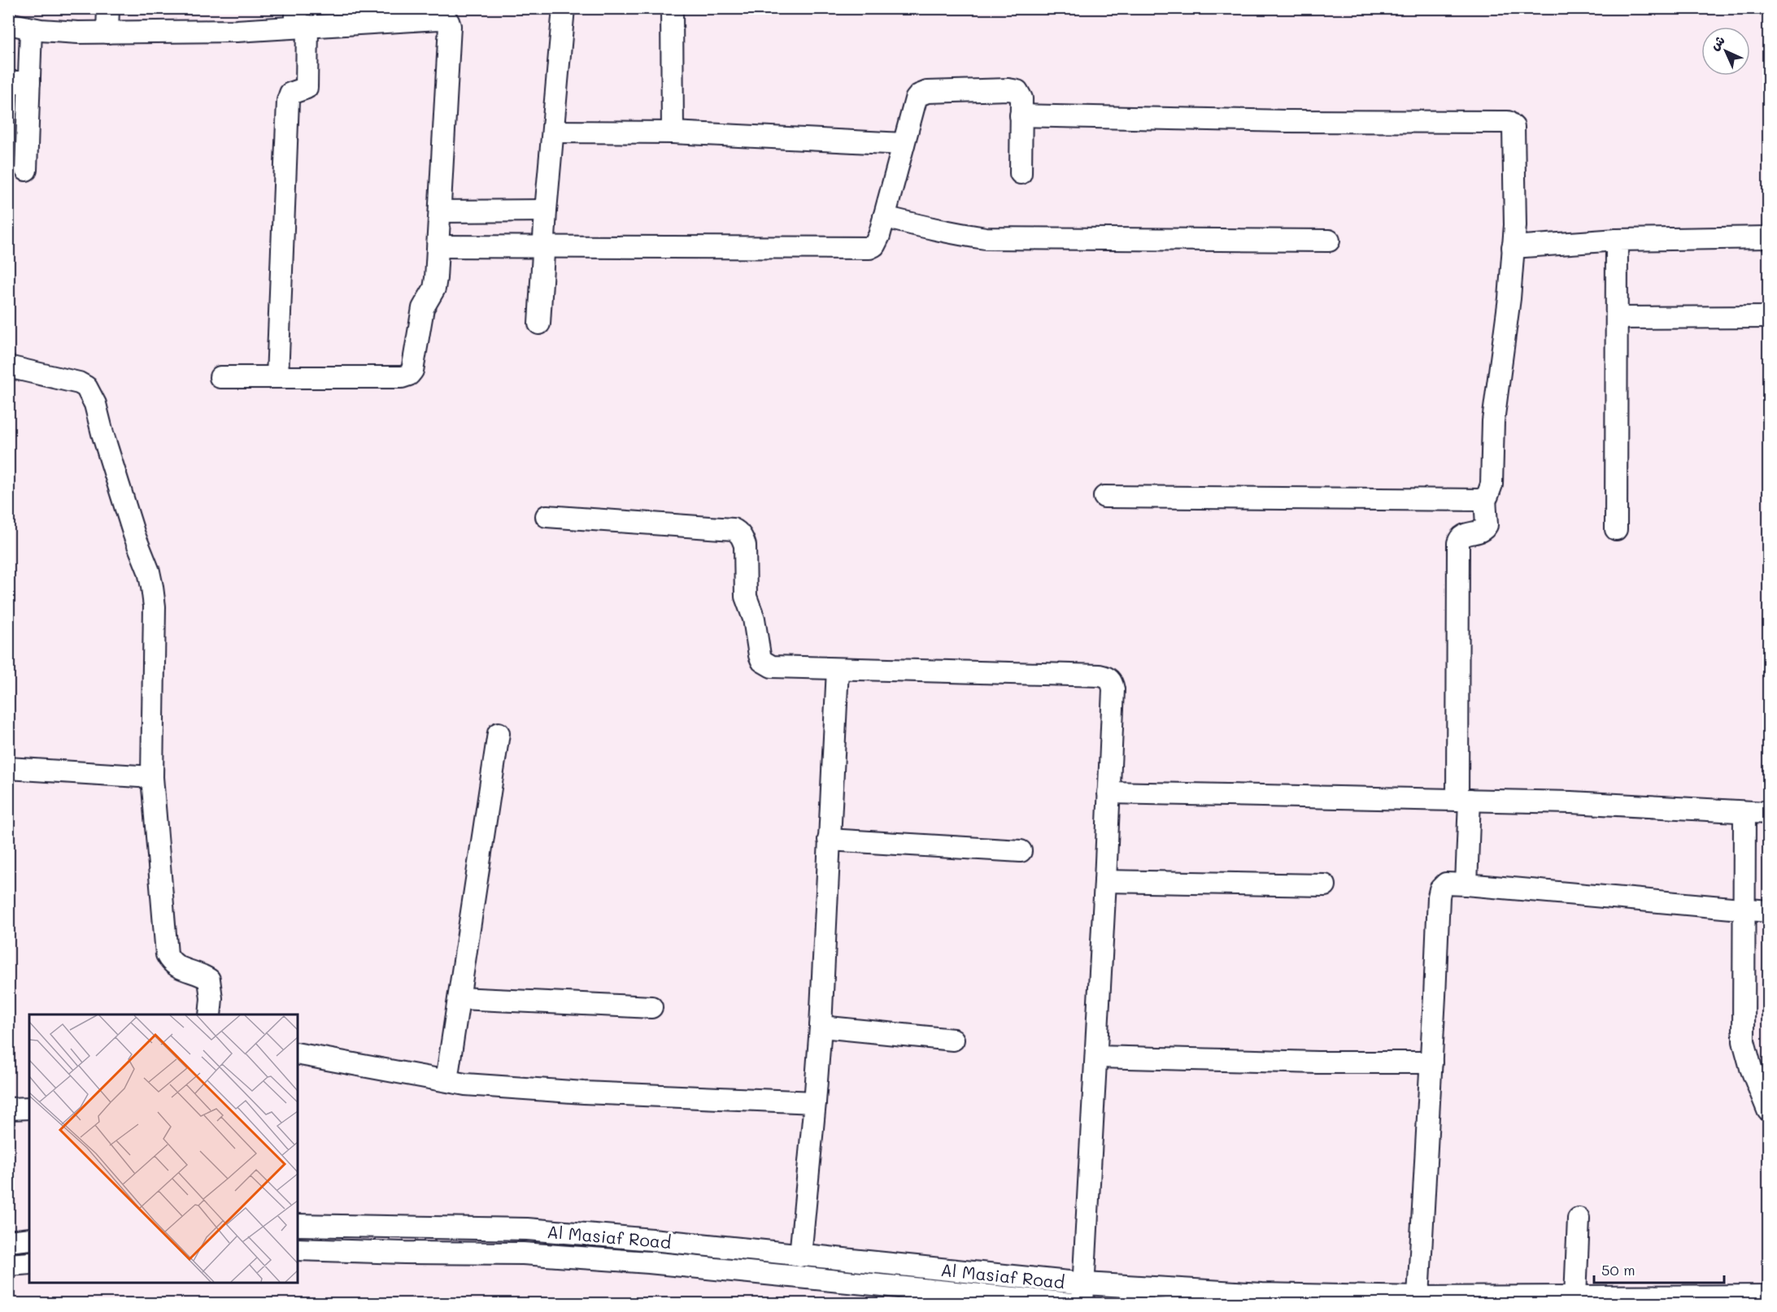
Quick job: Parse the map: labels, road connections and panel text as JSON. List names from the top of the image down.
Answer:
{
  "streets": {
    "street": ["Al Masiaf Road"]
  },
  "scale_bar": "50 m",
  "north": "top left"
}
